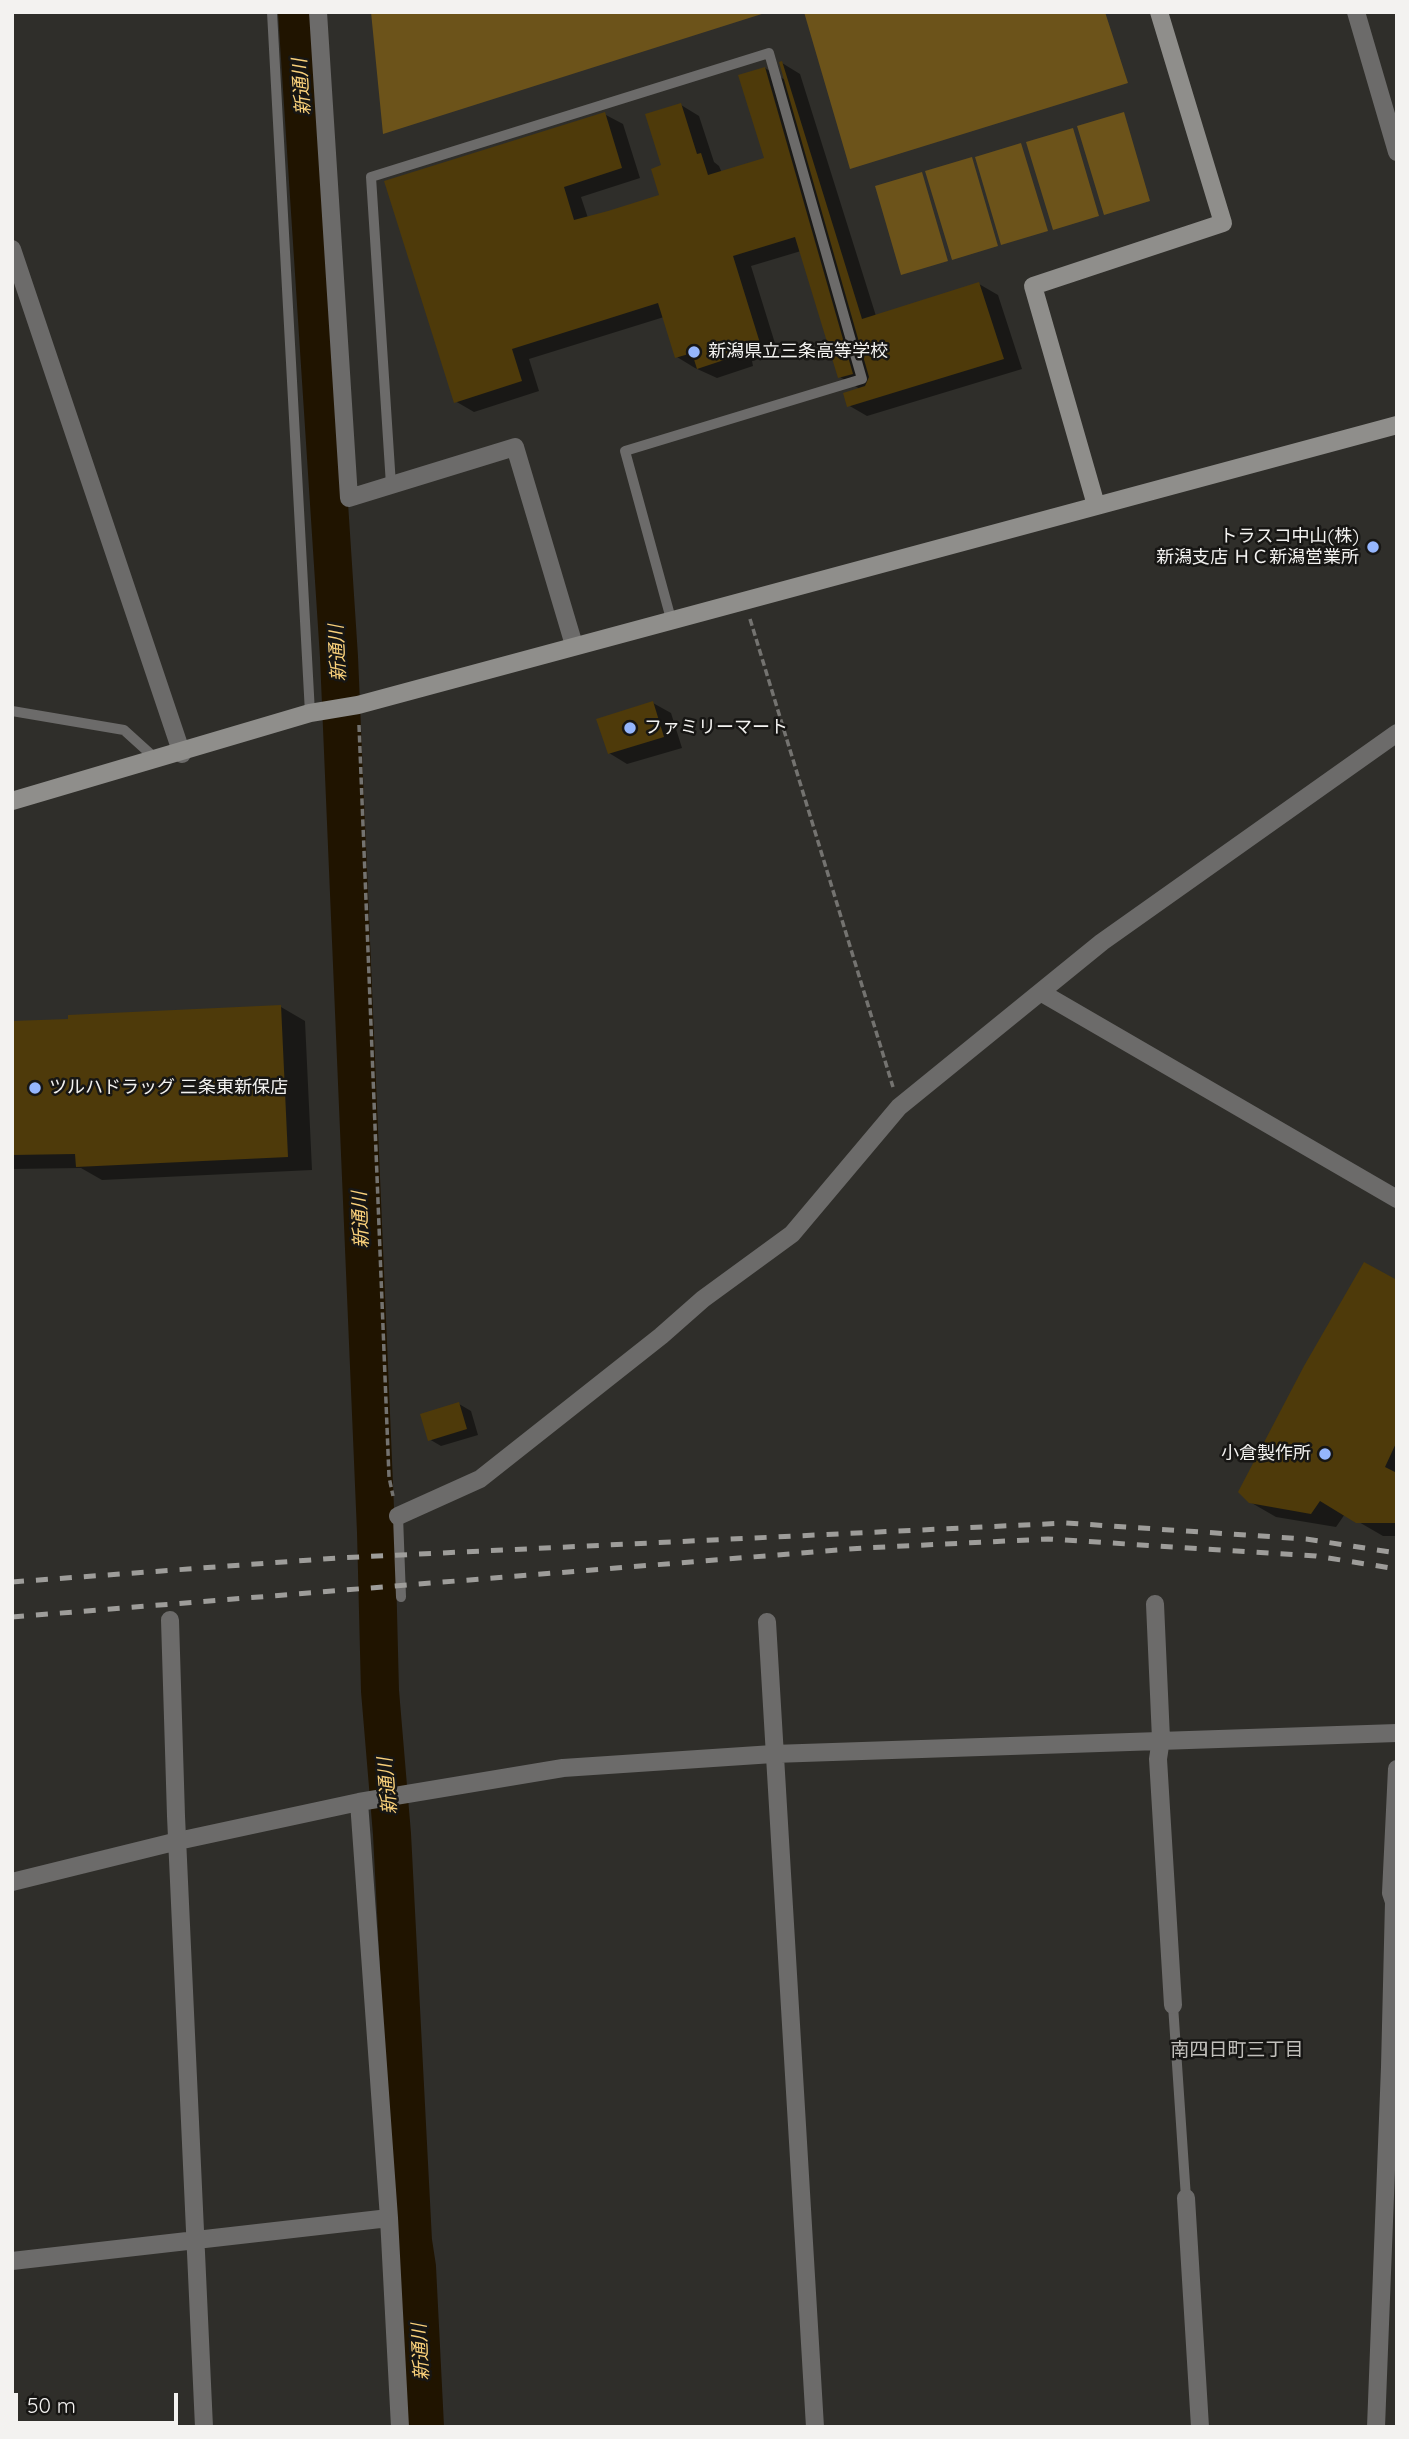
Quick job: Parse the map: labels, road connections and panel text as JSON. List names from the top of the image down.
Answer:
{
  "districts": ["南四日町三丁目"],
  "water": ["新通川"],
  "places": [
    "新潟県立三条高等学校",
    "トラスコ中山(株) 新潟支店 ＨＣ新潟営業所",
    "ファミリーマート",
    "ツルハドラッグ 三条東新保店",
    "小倉製作所"
  ],
  "scale_bar": "50 m"
}
